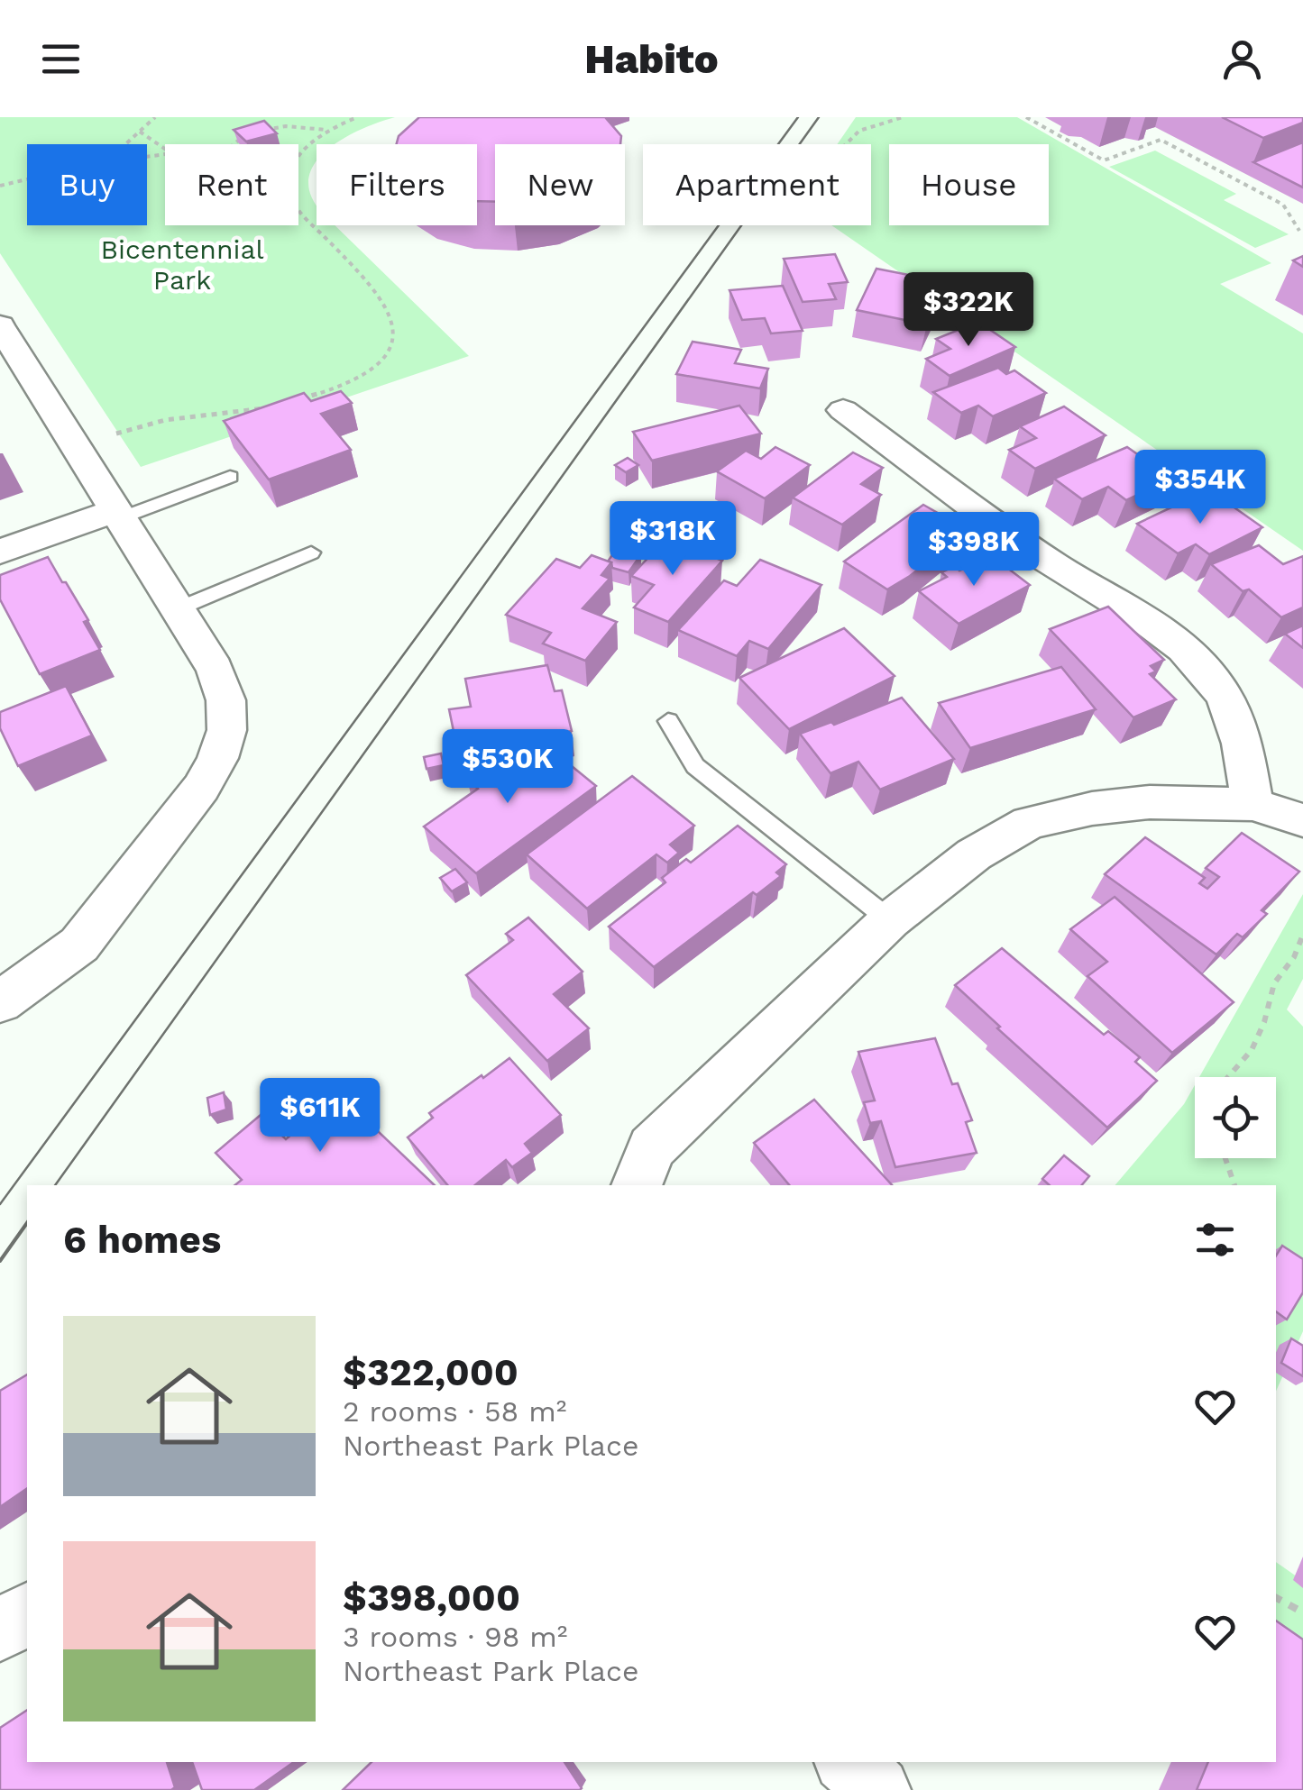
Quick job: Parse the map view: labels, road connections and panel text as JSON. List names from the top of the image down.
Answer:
{
  "parks": ["Bicentennial Park"],
  "page": {
    "header": "Habito",
    "chip": [
      "Buy",
      "Rent",
      "Filters",
      "New",
      "Apartment",
      "House"
    ],
    "price": [
      "$322K",
      "$354K",
      "$318K",
      "$398K",
      "$530K",
      "$611K"
    ],
    "heading": "6 homes",
    "list": [
      {
        "name": "$322,000",
        "note": "2 rooms · 58 m² · Northeast Park Place"
      },
      {
        "name": "$398,000",
        "note": "3 rooms · 98 m² · Northeast Park Place"
      }
    ]
  }
}
